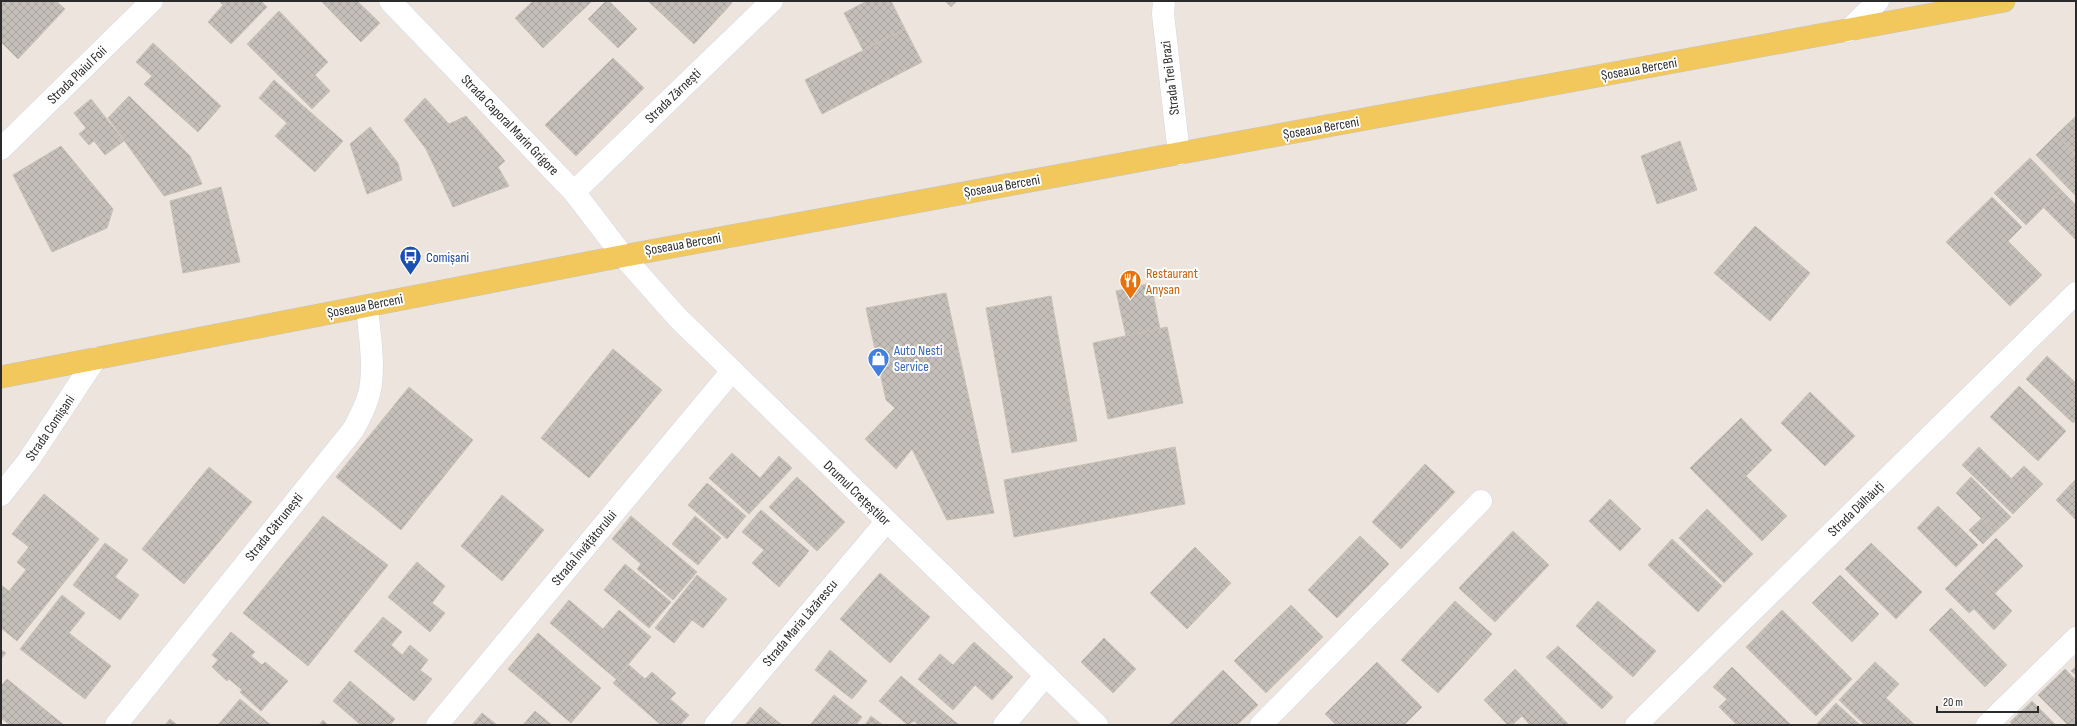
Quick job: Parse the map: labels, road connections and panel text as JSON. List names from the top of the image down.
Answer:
{
  "streets": {
    "main road": ["Șoseaua Berceni"],
    "street": [
      "Strada Plaiul Foii",
      "Strada Trei Brazi",
      "Strada Zărnești",
      "Strada Caporal Marin Grigore",
      "Strada Comișani",
      "Drumul Crețeștilor",
      "Strada Dălhăuți",
      "Strada Cătrunești",
      "Strada Învățătorului",
      "Strada Maria Lăzărescu"
    ]
  },
  "crossings": [
    ["Șoseaua Berceni", "Strada Trei Brazi"],
    ["Șoseaua Berceni", "Strada Caporal Marin Grigore"],
    ["Șoseaua Berceni", "Strada Comișani"],
    ["Șoseaua Berceni", "Drumul Crețeștilor"],
    ["Șoseaua Berceni", "Strada Cătrunești"],
    ["Strada Zărnești", "Strada Caporal Marin Grigore"],
    ["Strada Caporal Marin Grigore", "Drumul Crețeștilor"],
    ["Drumul Crețeștilor", "Strada Învățătorului"],
    ["Drumul Crețeștilor", "Strada Maria Lăzărescu"]
  ],
  "places": {
    "bus stop": ["Comișani"],
    "restaurant": ["Restaurant Anysan"],
    "shop": ["Auto Nesti Service"]
  },
  "scale_bar": "20 m"
}
